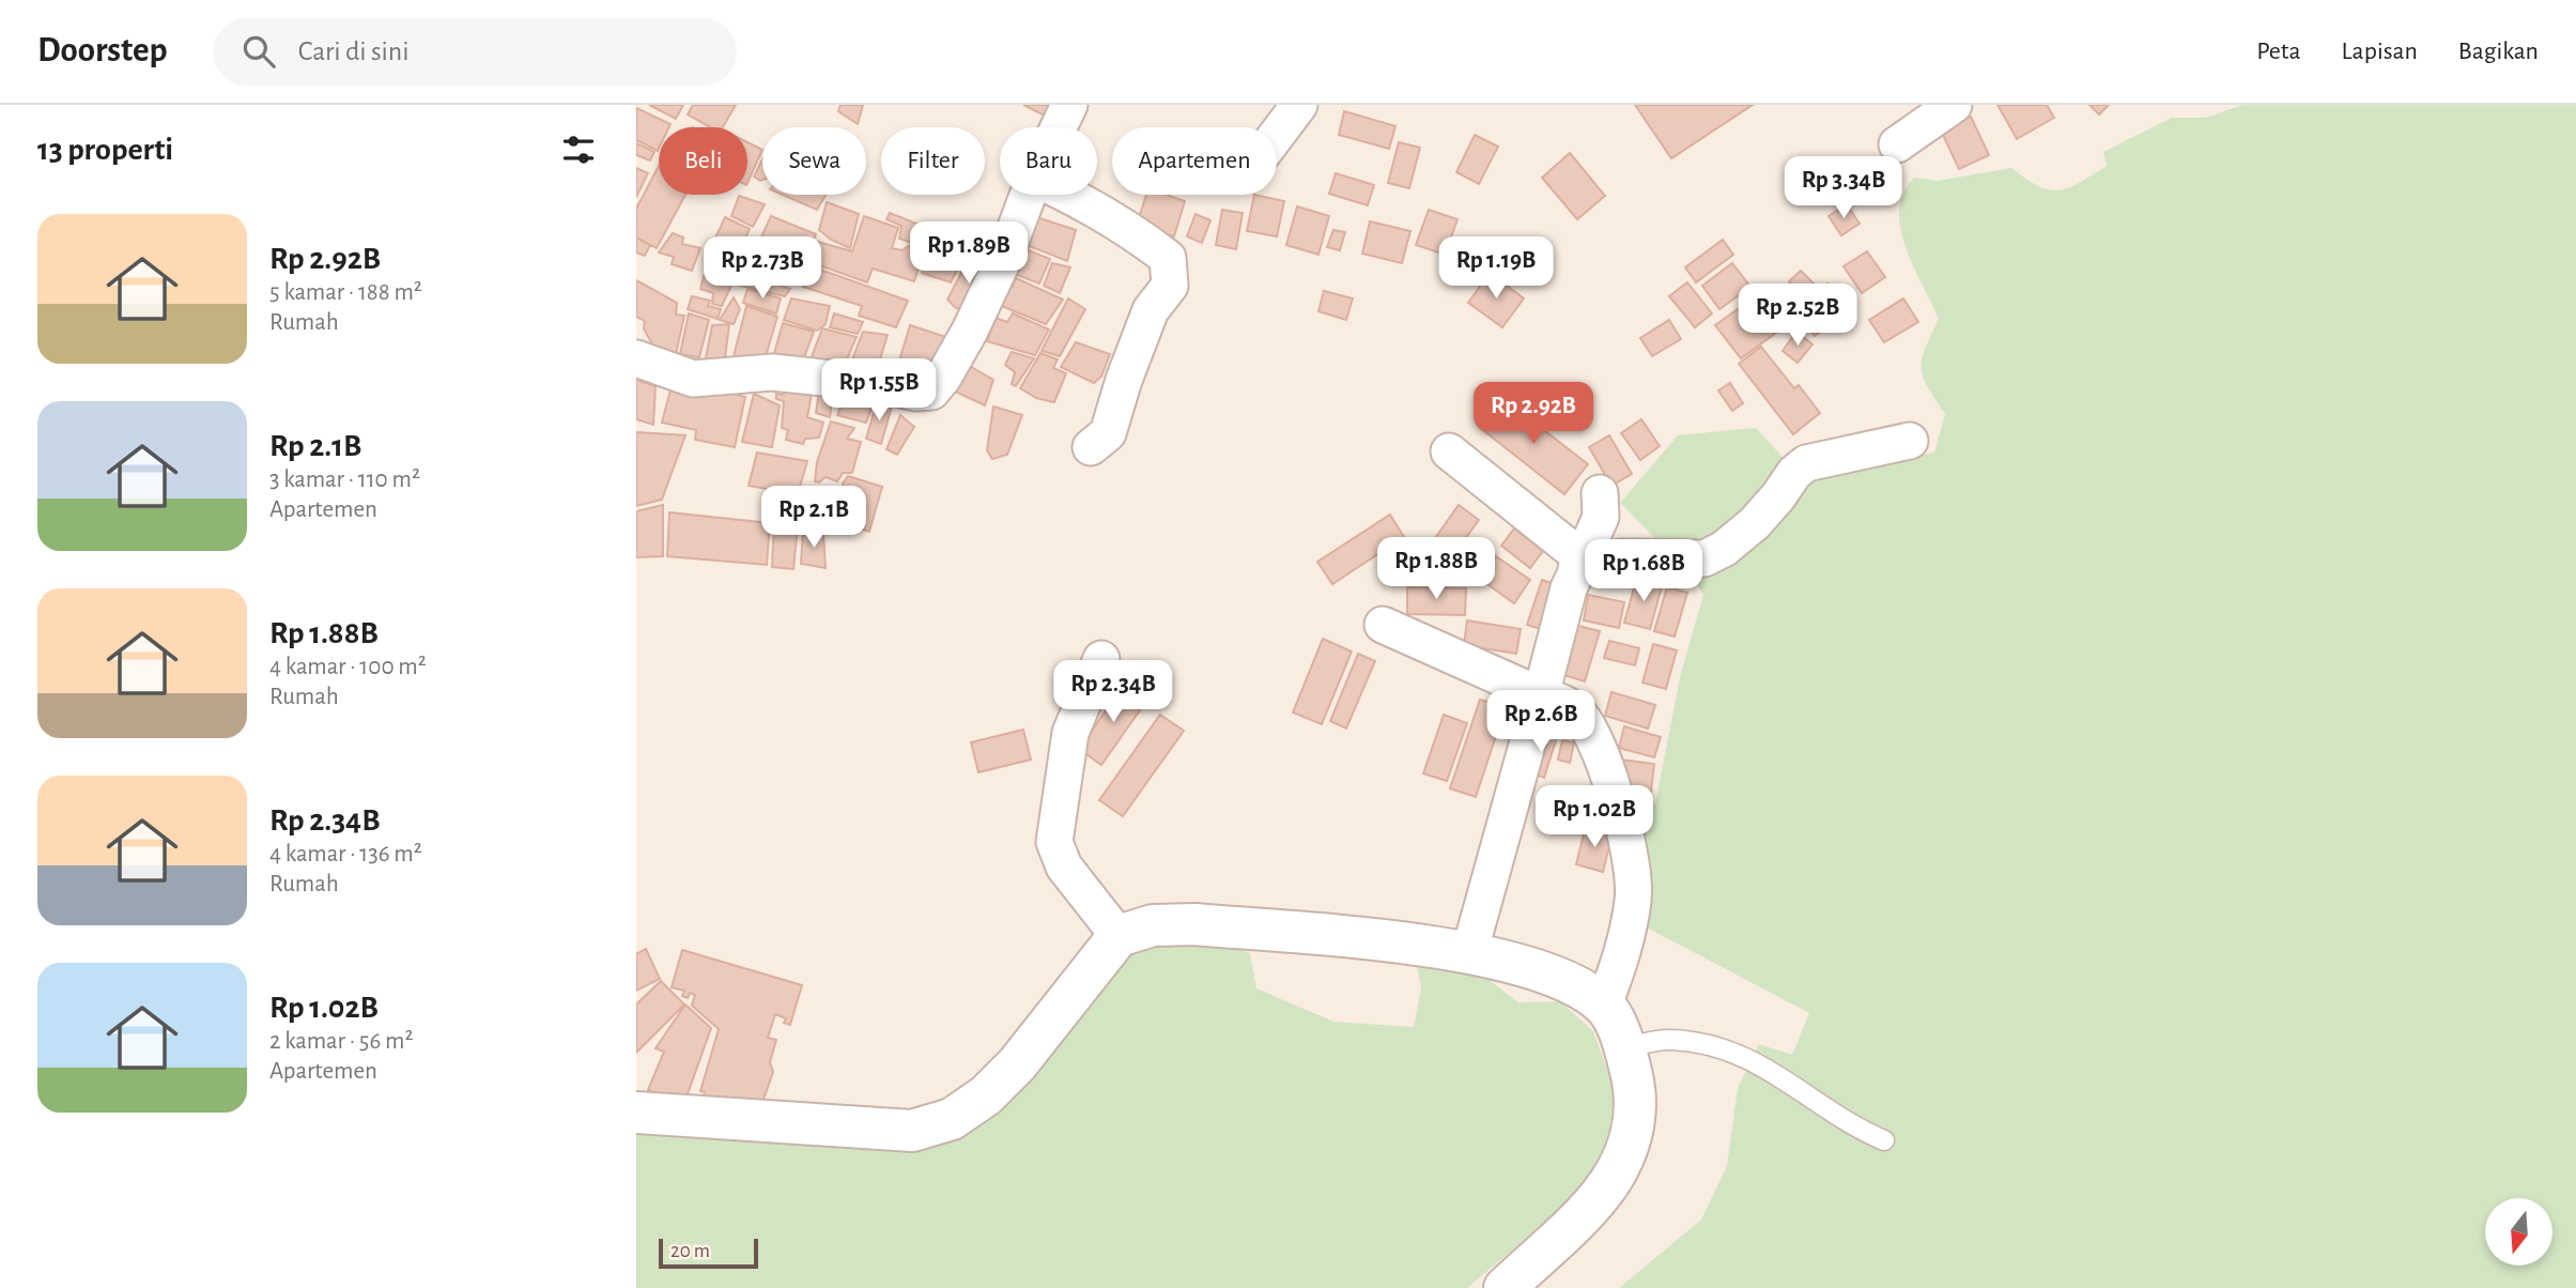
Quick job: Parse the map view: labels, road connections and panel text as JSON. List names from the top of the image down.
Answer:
{
  "scale_bar": "20 m",
  "north": "bottom",
  "page": {
    "header": "Doorstep",
    "search": "Cari di sini",
    "nav": ["Peta", "Lapisan", "Bagikan"],
    "heading": "13 properti",
    "chip": [
      "Beli",
      "Sewa",
      "Filter",
      "Baru",
      "Apartemen"
    ],
    "price": [
      "Rp 3.34B",
      "Rp 1.89B",
      "Rp 2.73B",
      "Rp 1.19B",
      "Rp 2.52B",
      "Rp 1.55B",
      "Rp 2.92B",
      "Rp 2.1B",
      "Rp 1.88B",
      "Rp 1.68B",
      "Rp 2.34B",
      "Rp 2.6B",
      "Rp 1.02B"
    ],
    "list": [
      {
        "name": "Rp 2.92B",
        "note": "5 kamar · 188 m² · Rumah"
      },
      {
        "name": "Rp 2.1B",
        "note": "3 kamar · 110 m² · Apartemen"
      },
      {
        "name": "Rp 1.88B",
        "note": "4 kamar · 100 m² · Rumah"
      },
      {
        "name": "Rp 2.34B",
        "note": "4 kamar · 136 m² · Rumah"
      },
      {
        "name": "Rp 1.02B",
        "note": "2 kamar · 56 m² · Apartemen"
      }
    ],
    "scale": "20 m"
  }
}
